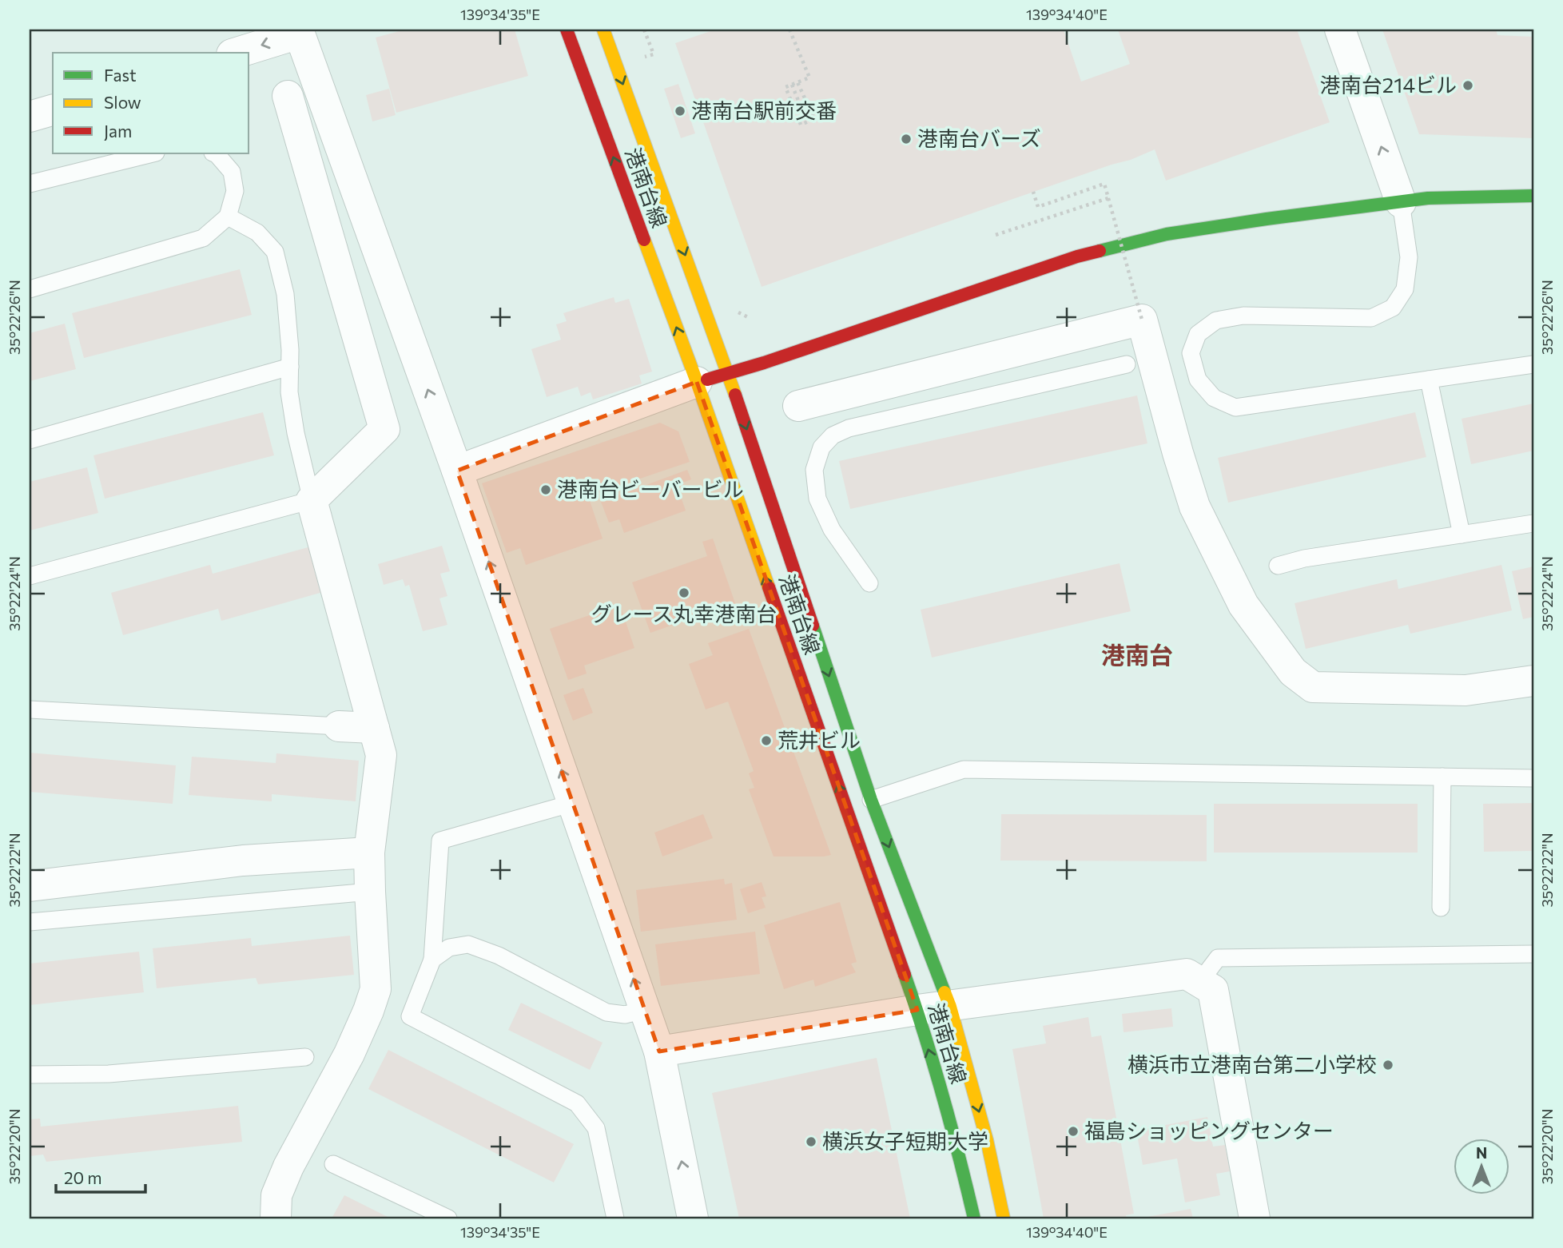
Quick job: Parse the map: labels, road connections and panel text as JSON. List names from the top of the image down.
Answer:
{
  "streets": {
    "street": ["港南台線"]
  },
  "districts": ["港南台"],
  "places": [
    "港南台214ビル",
    "港南台駅前交番",
    "港南台バーズ",
    "港南台ビーバービル",
    "グレース丸幸港南台",
    "荒井ビル",
    "横浜市立港南台第二小学校",
    "福島ショッピングセンター",
    "横浜女子短期大学"
  ],
  "legend": ["Fast", "Slow", "Jam"],
  "scale_bar": "20 m",
  "north": "top",
  "coordinates": [
    "139°34'35\"E",
    "139°34'40\"E",
    "35°22'26\"N",
    "35°22'24\"N",
    "35°22'22\"N",
    "35°22'20\"N"
  ]
}
